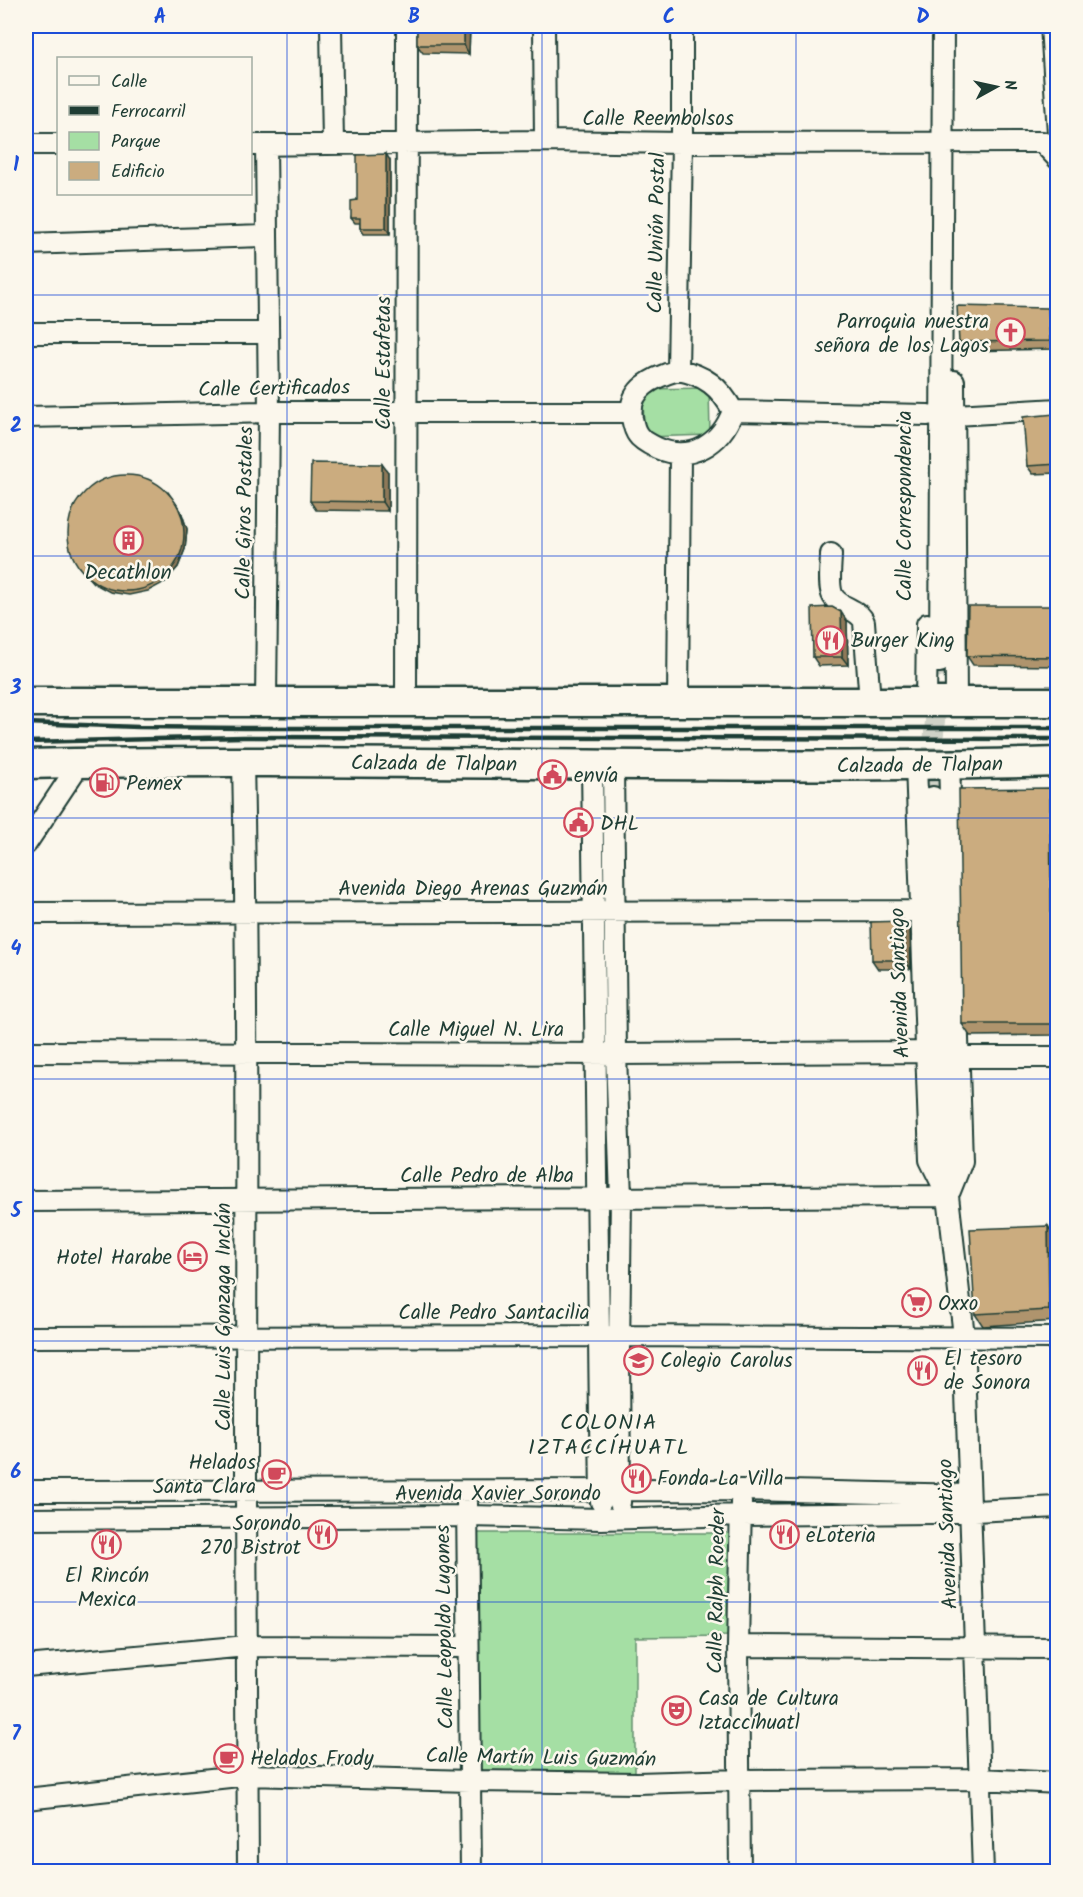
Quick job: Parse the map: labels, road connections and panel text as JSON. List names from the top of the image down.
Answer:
{
  "streets": {
    "highway": ["Calzada de Tlalpan"],
    "street": [
      "Calle Reembolsos",
      "Calle Unión Postal",
      "Calle Estafetas",
      "Calle Certificados",
      "Calle Correspondencia",
      "Calle Giros Postales",
      "Avenida Diego Arenas Guzmán",
      "Avenida Santiago",
      "Calle Miguel N. Lira",
      "Calle Pedro de Alba",
      "Calle Pedro Santacilia",
      "Calle Luis Gonzaga Inclán",
      "Avenida Xavier Sorondo",
      "Calle Ralph Roeder",
      "Calle Leopoldo Lugones",
      "Calle Martín Luis Guzmán"
    ]
  },
  "crossings": [
    ["Calle Reembolsos", "Calle Unión Postal"],
    ["Calle Reembolsos", "Calle Estafetas"],
    ["Calle Reembolsos", "Calle Correspondencia"],
    ["Calle Reembolsos", "Calle Giros Postales"],
    ["Calle Unión Postal", "Calle Certificados"],
    ["Calle Estafetas", "Calle Certificados"],
    ["Calle Certificados", "Calle Giros Postales"],
    ["Calzada de Tlalpan", "Avenida Santiago"],
    ["Calzada de Tlalpan", "Calle Luis Gonzaga Inclán"],
    ["Avenida Diego Arenas Guzmán", "Avenida Santiago"],
    ["Avenida Diego Arenas Guzmán", "Calle Luis Gonzaga Inclán"],
    ["Avenida Santiago", "Calle Miguel N. Lira"],
    ["Avenida Santiago", "Calle Pedro de Alba"],
    ["Avenida Santiago", "Calle Pedro Santacilia"],
    ["Avenida Santiago", "Avenida Xavier Sorondo"],
    ["Avenida Santiago", "Calle Martín Luis Guzmán"],
    ["Calle Miguel N. Lira", "Calle Luis Gonzaga Inclán"],
    ["Calle Pedro de Alba", "Calle Luis Gonzaga Inclán"],
    ["Calle Pedro Santacilia", "Calle Luis Gonzaga Inclán"],
    ["Calle Luis Gonzaga Inclán", "Avenida Xavier Sorondo"],
    ["Calle Luis Gonzaga Inclán", "Calle Martín Luis Guzmán"],
    ["Avenida Xavier Sorondo", "Calle Ralph Roeder"],
    ["Avenida Xavier Sorondo", "Calle Leopoldo Lugones"],
    ["Calle Ralph Roeder", "Calle Martín Luis Guzmán"],
    ["Calle Leopoldo Lugones", "Calle Martín Luis Guzmán"]
  ],
  "districts": ["COLONIA IZTACCÍHUATL"],
  "places": {
    "church": ["Parroquia nuestra señora de los Lagos"],
    "building": ["Decathlon"],
    "restaurant": [
      "Burger King",
      "El tesoro de Sonora",
      "Fonda La Villa",
      "Sorondo 270 Bistrot",
      "eLoteria",
      "El Rincón Mexica"
    ],
    "public building": ["envía", "DHL"],
    "fuel station": ["Pemex"],
    "hotel": ["Hotel Harabe"],
    "supermarket": ["Oxxo"],
    "school or university": ["Colegio Carolus"],
    "cafe": ["Helados Santa Clara", "Helados Frody"],
    "theatre": ["Casa de Cultura Iztaccíhuatl"]
  },
  "legend": [
    "Calle",
    "Ferrocarril",
    "Parque",
    "Edificio"
  ],
  "north": "right",
  "grid": {
    "columns": [
      "A",
      "B",
      "C",
      "D"
    ],
    "rows": [
      "1",
      "2",
      "3",
      "4",
      "5",
      "6",
      "7"
    ]
  }
}
